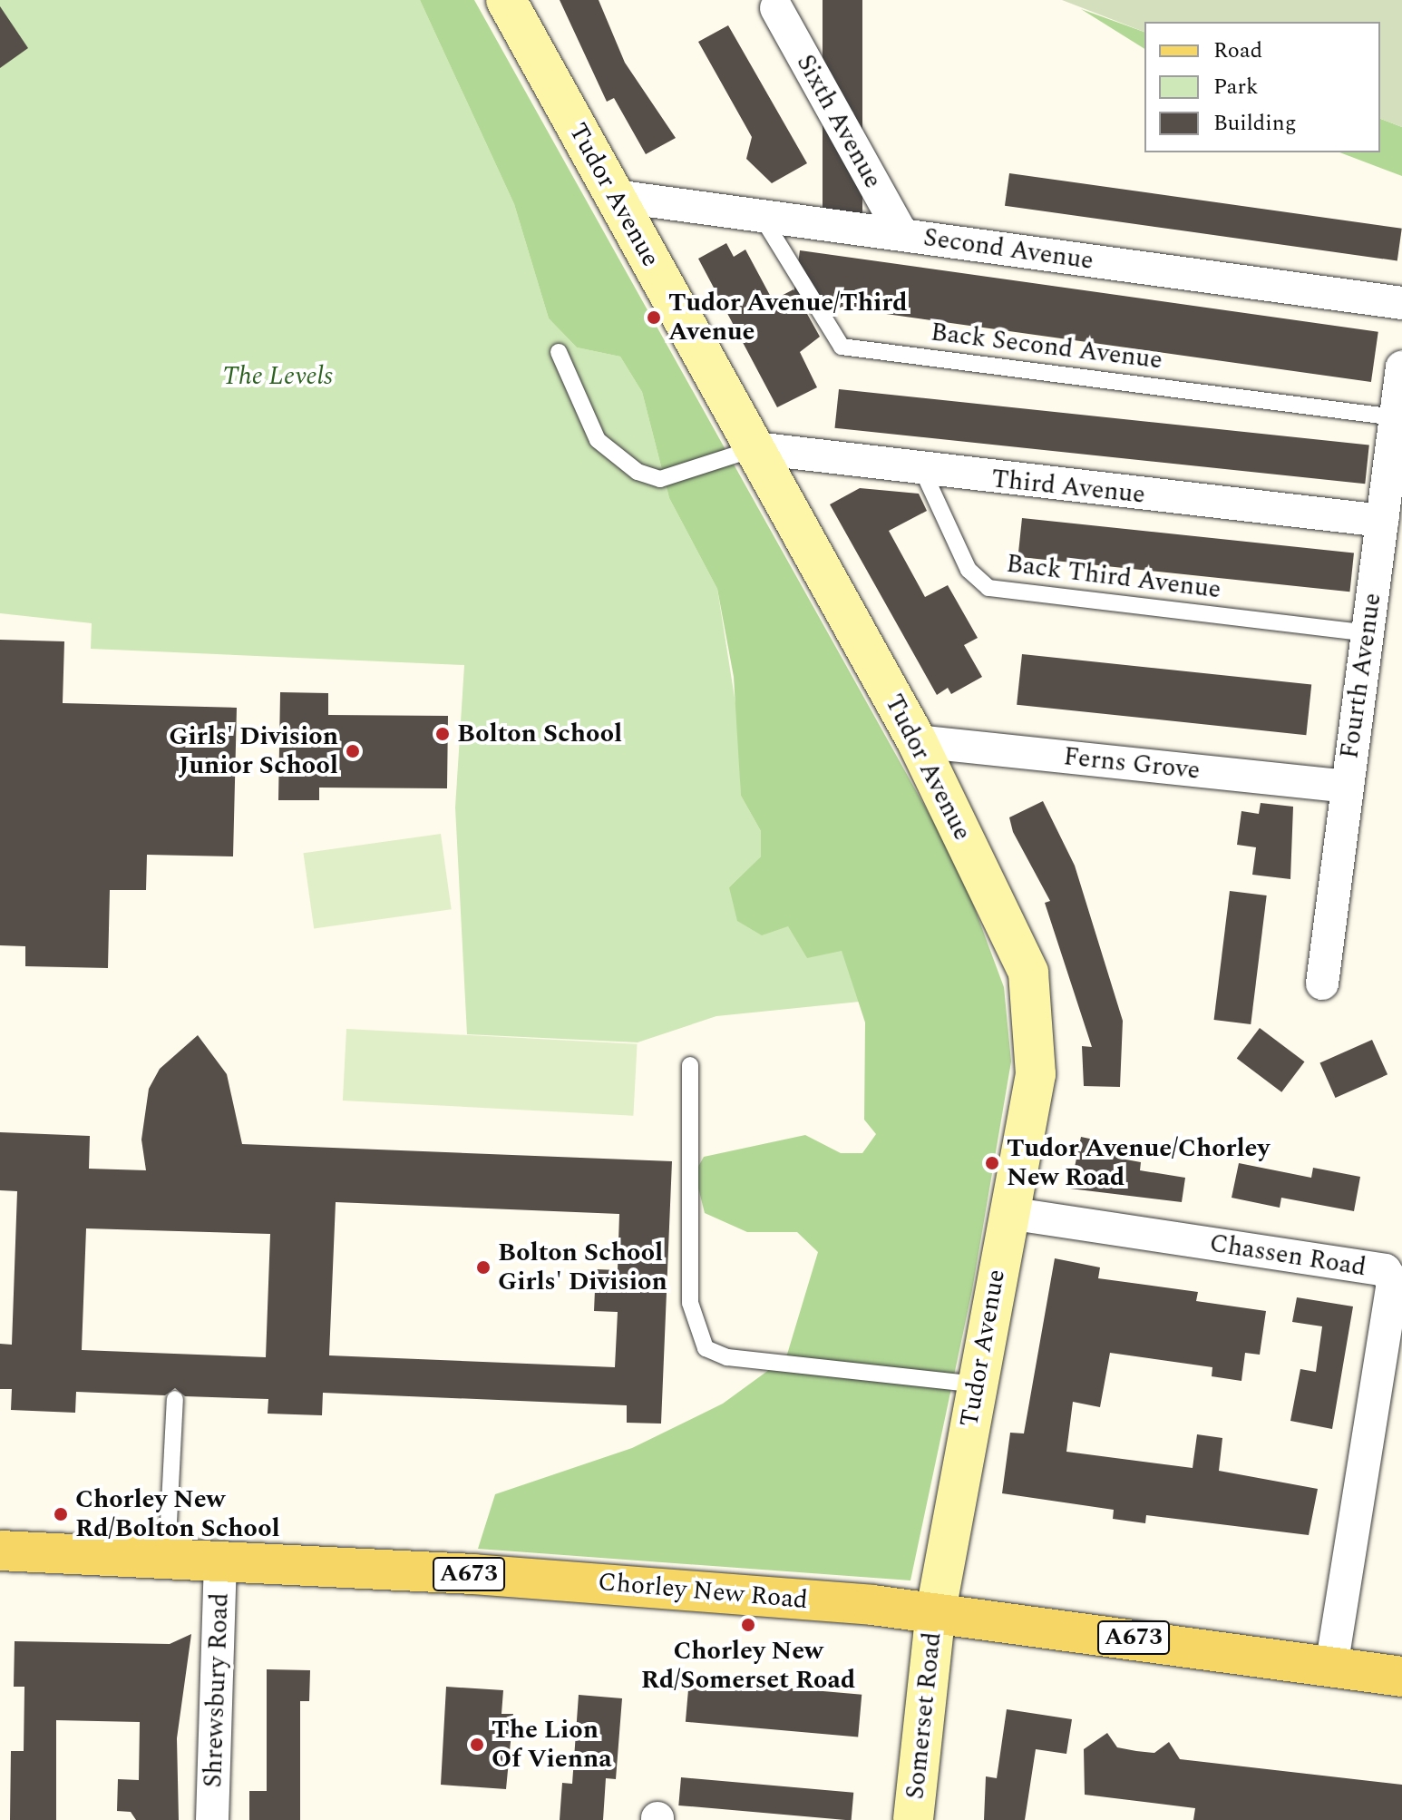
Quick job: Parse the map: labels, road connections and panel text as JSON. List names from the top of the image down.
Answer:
{
  "streets": {
    "main road": [
      "Tudor Avenue",
      "A673",
      "Chorley New Road",
      "Somerset Road"
    ],
    "street": [
      "Sixth Avenue",
      "Second Avenue",
      "Third Avenue",
      "Fourth Avenue",
      "Ferns Grove",
      "Chassen Road",
      "Shrewsbury Road"
    ],
    "lane": ["Back Second Avenue", "Back Third Avenue"]
  },
  "crossings": [
    ["Sixth Avenue", "Second Avenue"],
    ["Tudor Avenue", "Second Avenue"],
    ["Tudor Avenue", "Third Avenue"],
    ["Tudor Avenue", "Ferns Grove"],
    ["Tudor Avenue", "Chassen Road"],
    ["Tudor Avenue", "Chorley New Road"],
    ["Tudor Avenue", "Somerset Road"],
    ["Second Avenue", "Back Second Avenue"],
    ["Back Second Avenue", "Fourth Avenue"],
    ["Third Avenue", "Back Third Avenue"],
    ["Third Avenue", "Fourth Avenue"],
    ["Back Third Avenue", "Fourth Avenue"],
    ["Fourth Avenue", "Ferns Grove"],
    ["Chassen Road", "Chorley New Road"],
    ["Chorley New Road", "Shrewsbury Road"],
    ["Chorley New Road", "Somerset Road"]
  ],
  "parks": ["The Levels"],
  "places": [
    "Tudor Avenue/Third Avenue",
    "Bolton School",
    "Girls' Division Junior School",
    "Tudor Avenue/Chorley New Road",
    "Bolton School Girls' Division",
    "Chorley New Rd/Bolton School",
    "Chorley New Rd/Somerset Road",
    "The Lion Of Vienna"
  ],
  "legend": ["Road", "Park", "Building"]
}
